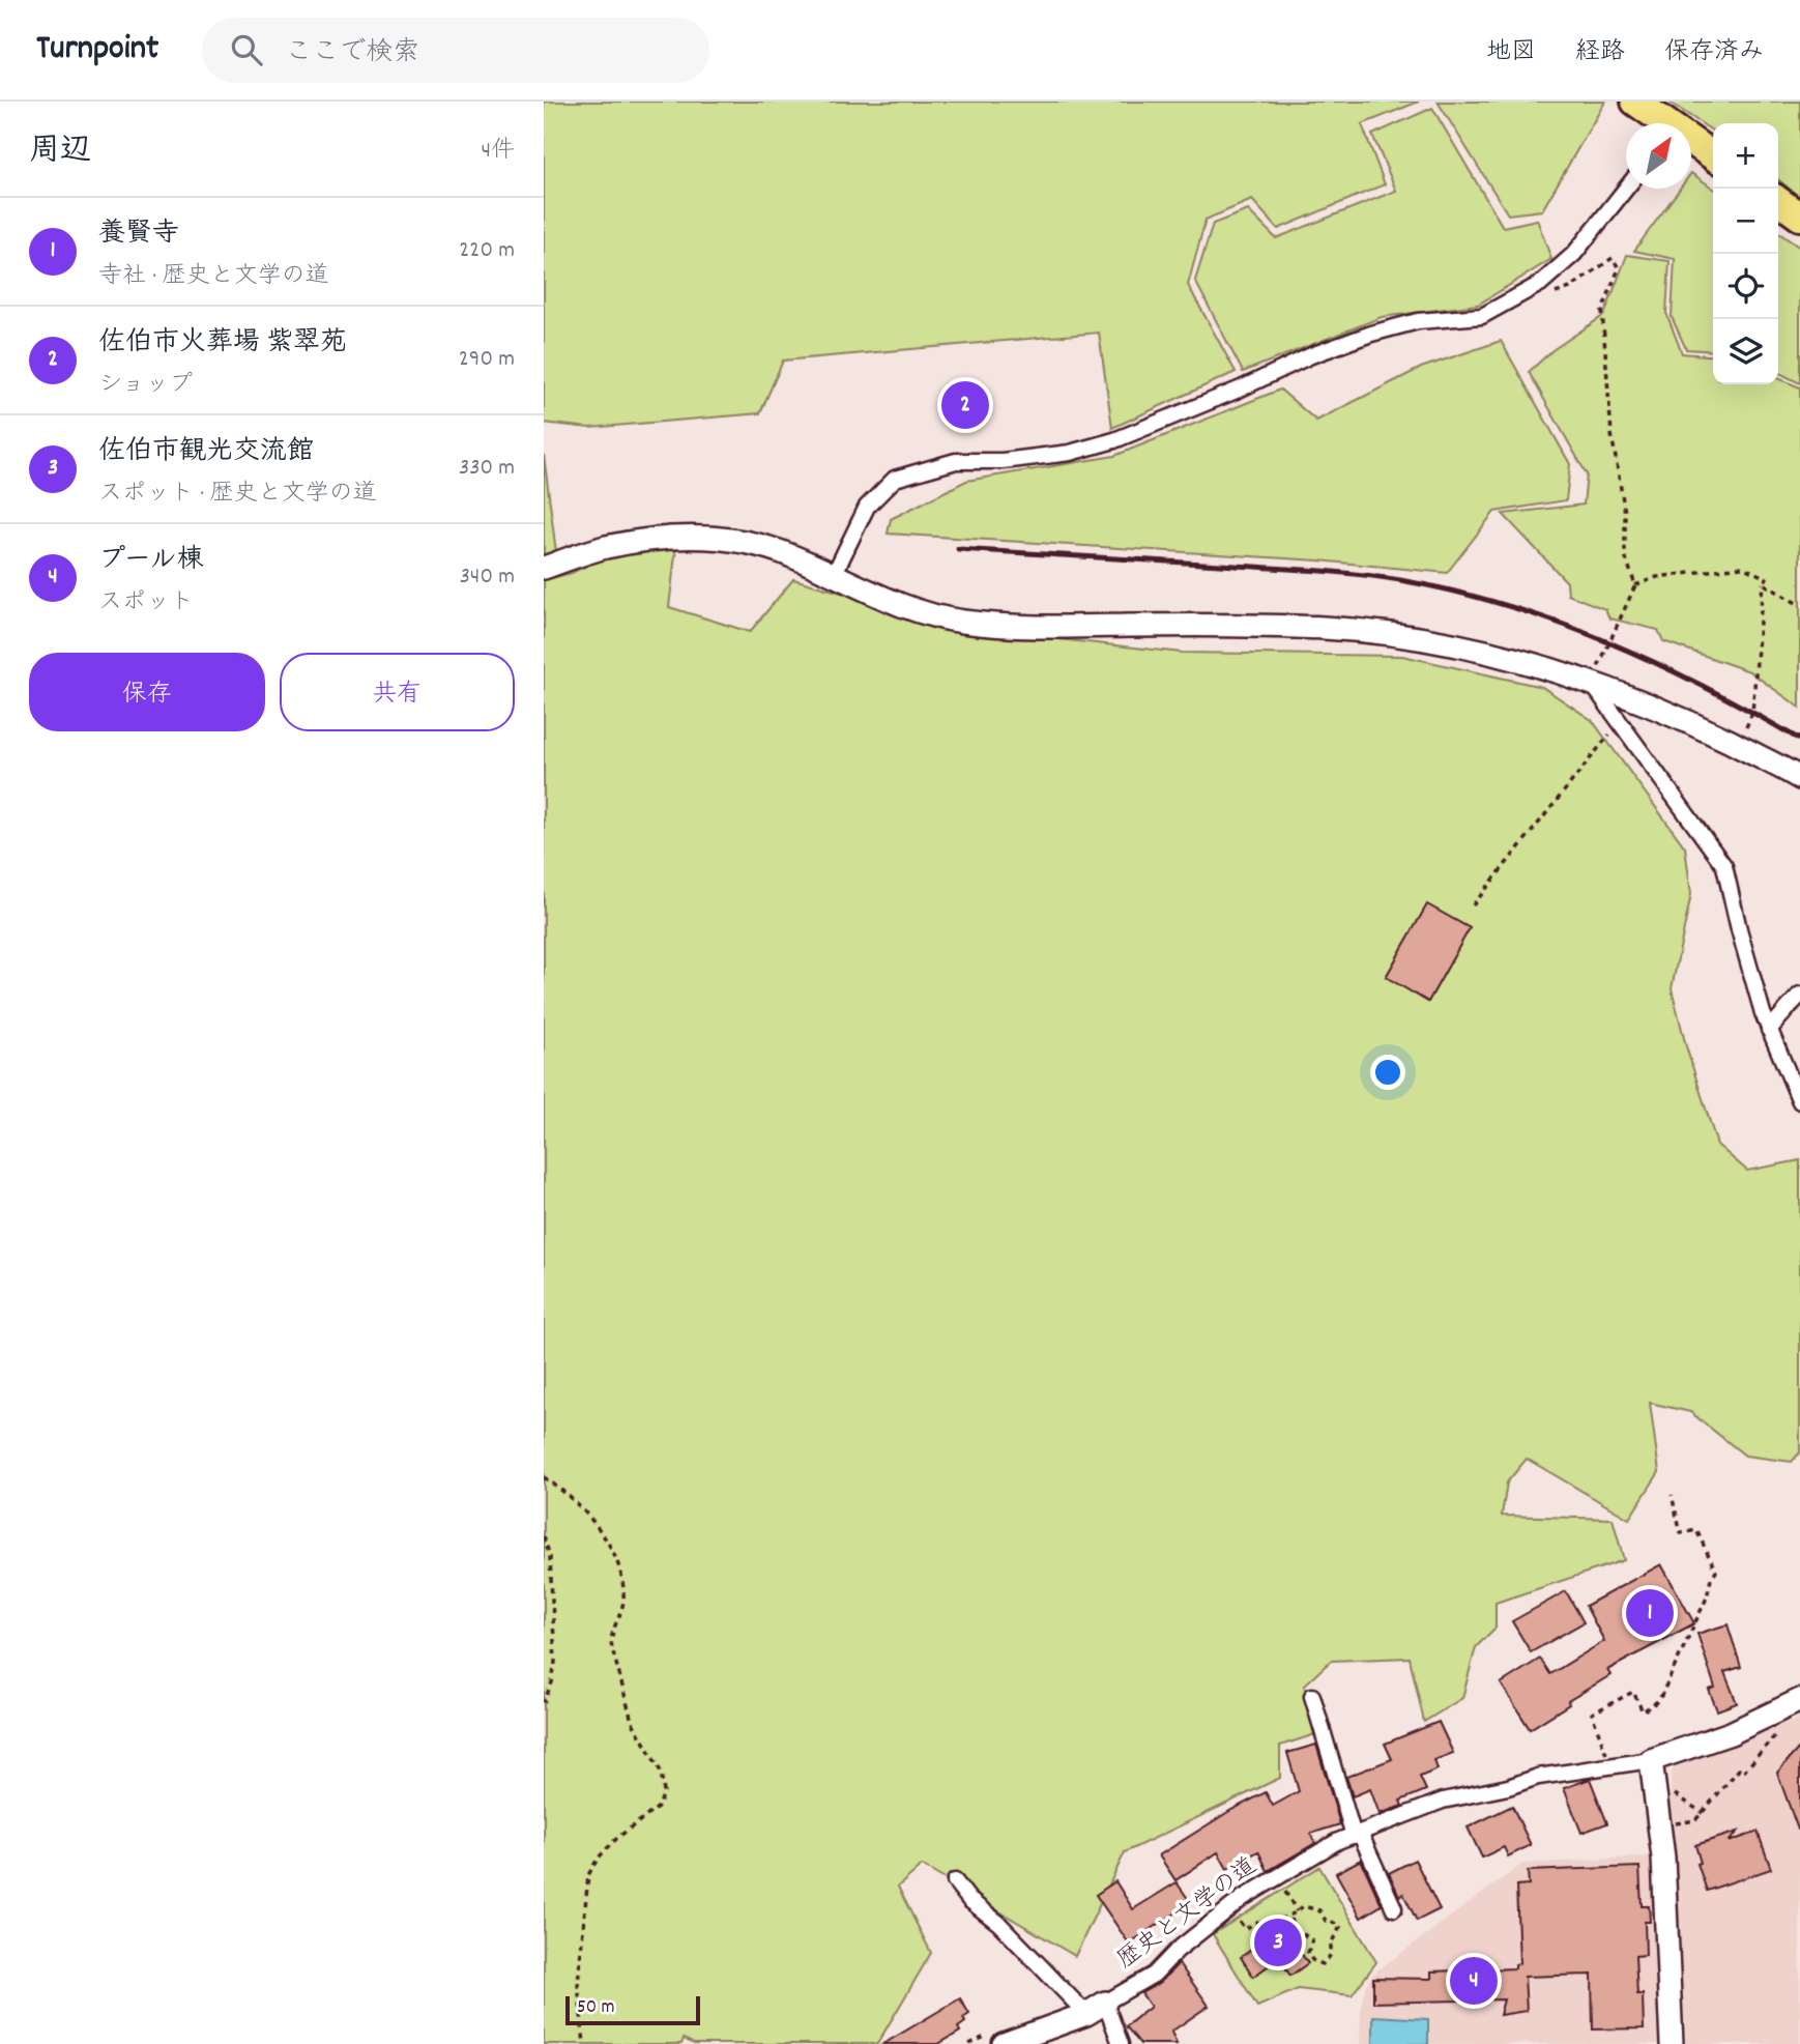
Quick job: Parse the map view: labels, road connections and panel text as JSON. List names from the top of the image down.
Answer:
{
  "streets": {
    "street": ["歴史と文学の道"]
  },
  "scale_bar": "50 m",
  "north": "top right",
  "page": {
    "header": "Turnpoint",
    "search": "ここで検索",
    "nav": ["地図", "経路", "保存済み"],
    "heading": ["周辺", "4件"],
    "map_buttons": ["+", "−"],
    "list": [
      {
        "mark": "1",
        "name": "養賢寺",
        "note": "寺社 · 歴史と文学の道",
        "value": "220 m"
      },
      {
        "mark": "2",
        "name": "佐伯市火葬場 紫翠苑",
        "note": "ショップ",
        "value": "290 m"
      },
      {
        "mark": "3",
        "name": "佐伯市観光交流館",
        "note": "スポット · 歴史と文学の道",
        "value": "330 m"
      },
      {
        "mark": "4",
        "name": "プール棟",
        "note": "スポット",
        "value": "340 m"
      }
    ],
    "pins": [
      "2",
      "1",
      "3",
      "4"
    ],
    "buttons": ["保存", "共有"],
    "scale": "50 m"
  }
}
